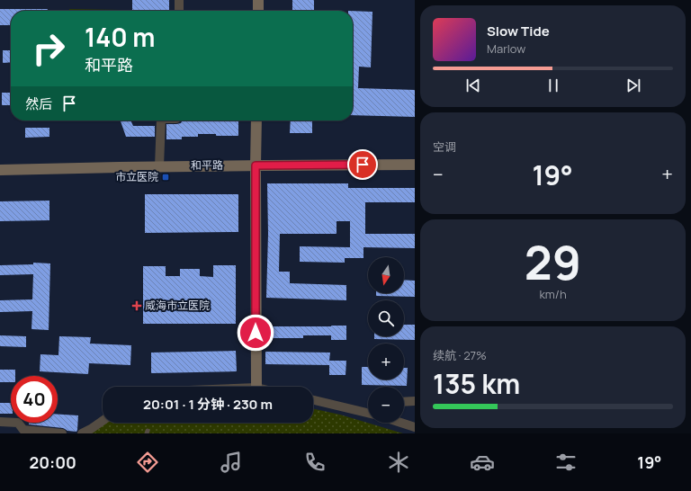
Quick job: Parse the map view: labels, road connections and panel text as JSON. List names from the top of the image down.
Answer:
{
  "streets": {
    "street": ["和平路"]
  },
  "places": {
    "transit": ["市立医院"],
    "health": ["威海市立医院"]
  },
  "north": "bottom",
  "page": {
    "turn": ["140 m", "和平路"],
    "song": ["Slow Tide", "Marlow"],
    "then": "然后",
    "tile": [
      "空调",
      ["29", "km/h"],
      ["续航 · 27%", "135 km"]
    ],
    "heat": ["−", "19°", "+"],
    "map_buttons": ["+", "−"],
    "limit": "40",
    "trip": "20:01 · 1 分钟 · 230 m",
    "tabs": ["20:00", "19°"]
  }
}
